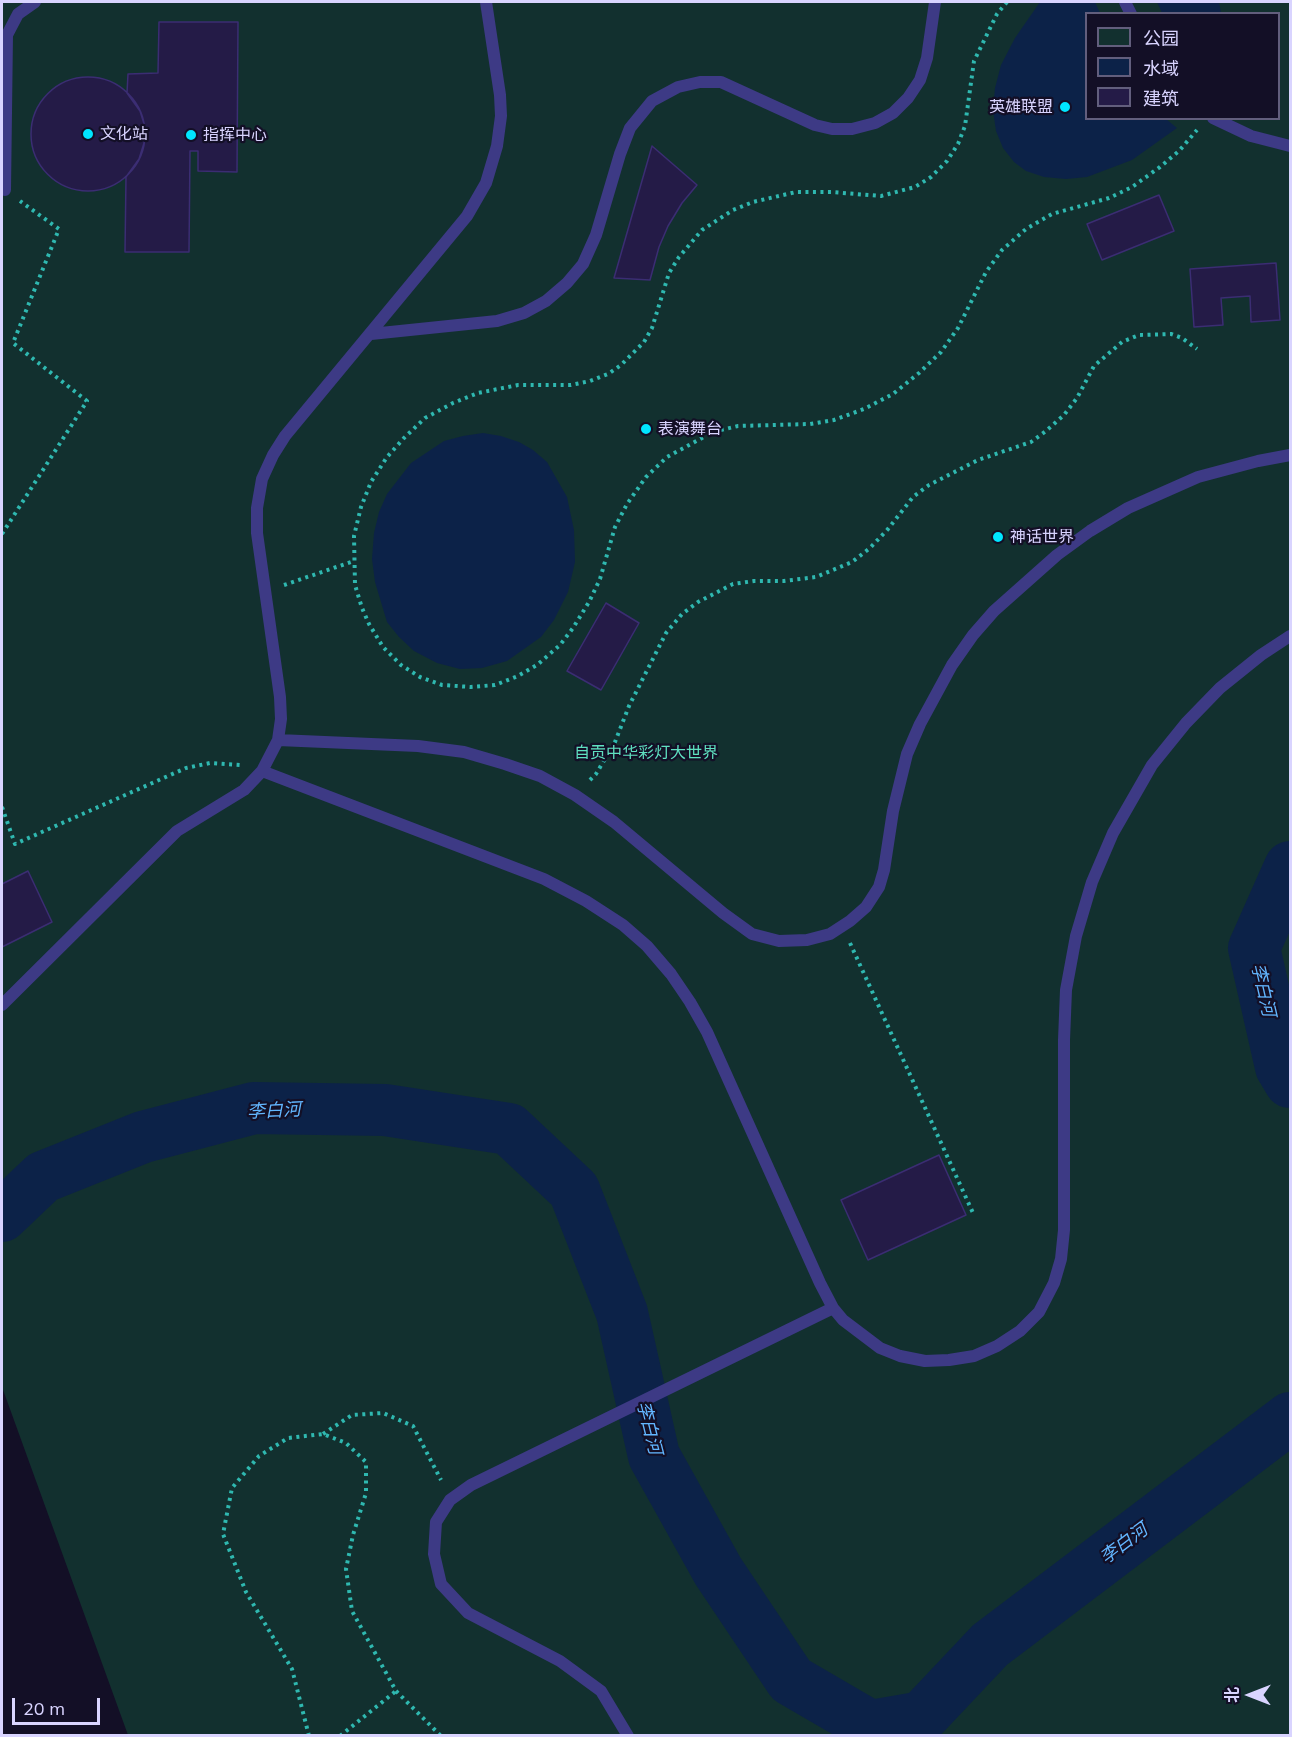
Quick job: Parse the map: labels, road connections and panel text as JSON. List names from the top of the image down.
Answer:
{
  "water": ["李白河"],
  "parks": ["自贡中华彩灯大世界"],
  "places": [
    "英雄联盟",
    "文化站",
    "指挥中心",
    "表演舞台",
    "神话世界"
  ],
  "legend": ["公园", "水域", "建筑"],
  "scale_bar": "20 m",
  "north": "left"
}
